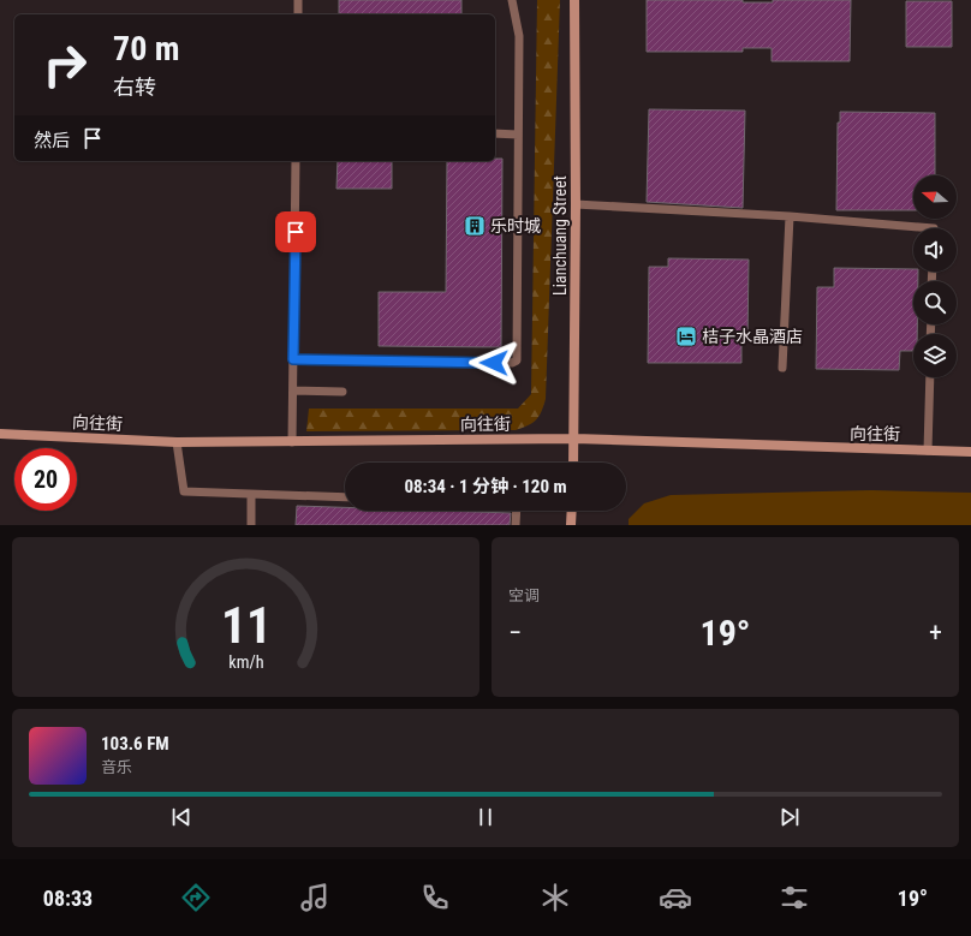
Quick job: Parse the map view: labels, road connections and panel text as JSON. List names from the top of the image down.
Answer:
{
  "streets": {
    "street": ["Lianchuang Street", "向往街"]
  },
  "crossings": [
    ["Lianchuang Street", "向往街"]
  ],
  "places": {
    "building": ["乐时城"],
    "hotel": ["桔子水晶酒店"]
  },
  "north": "left",
  "page": {
    "turn": ["70 m", "右转"],
    "then": "然后",
    "limit": "20",
    "trip": "08:34 · 1 分钟 · 120 m",
    "tile": "空调",
    "heat": ["−", "19°", "+"],
    "song": ["103.6 FM", "音乐"],
    "tabs": ["08:33", "19°"],
    "gauge": ["11", "km/h"]
  }
}
